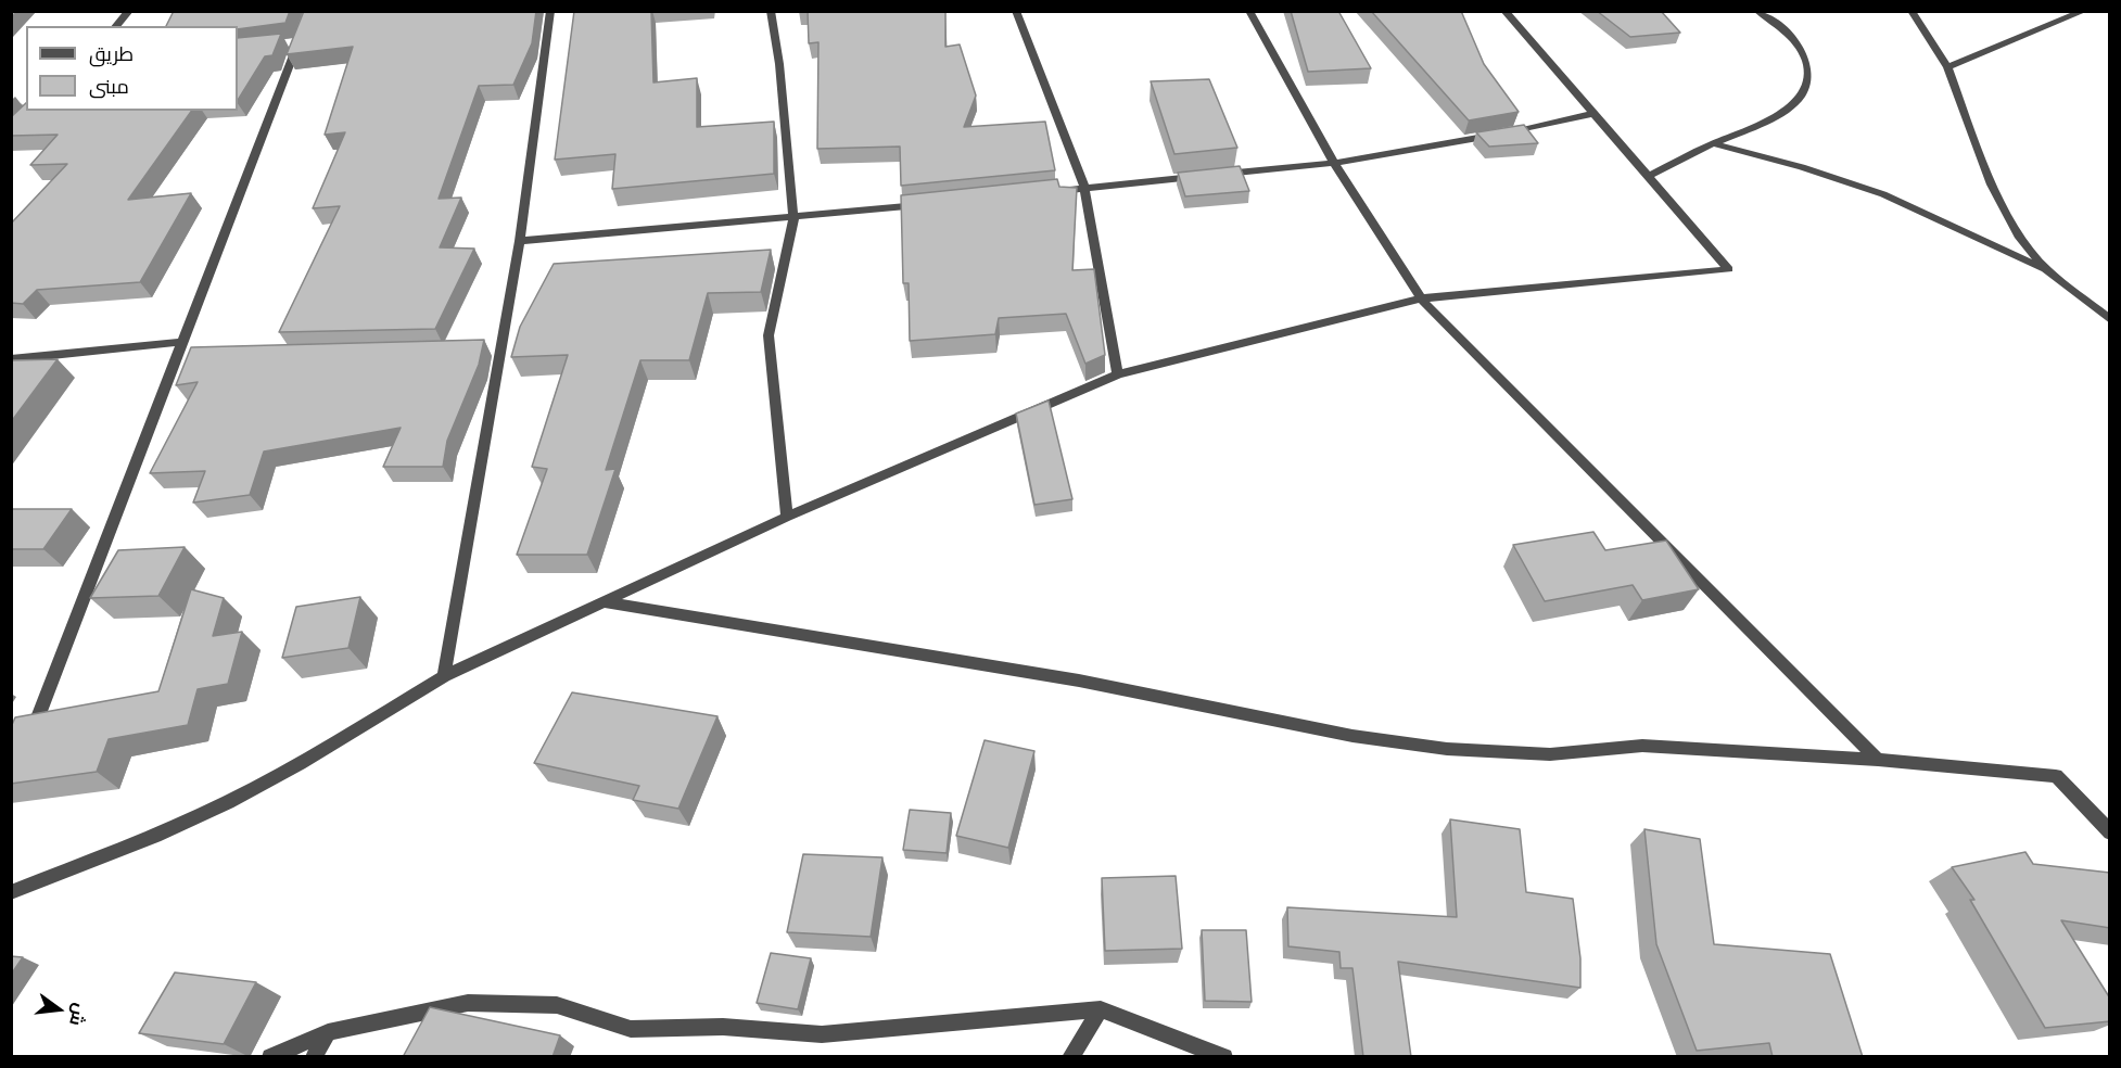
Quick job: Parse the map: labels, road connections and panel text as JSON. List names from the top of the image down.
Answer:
{
  "legend": ["طريق", "مبنى"],
  "north": "right"
}
